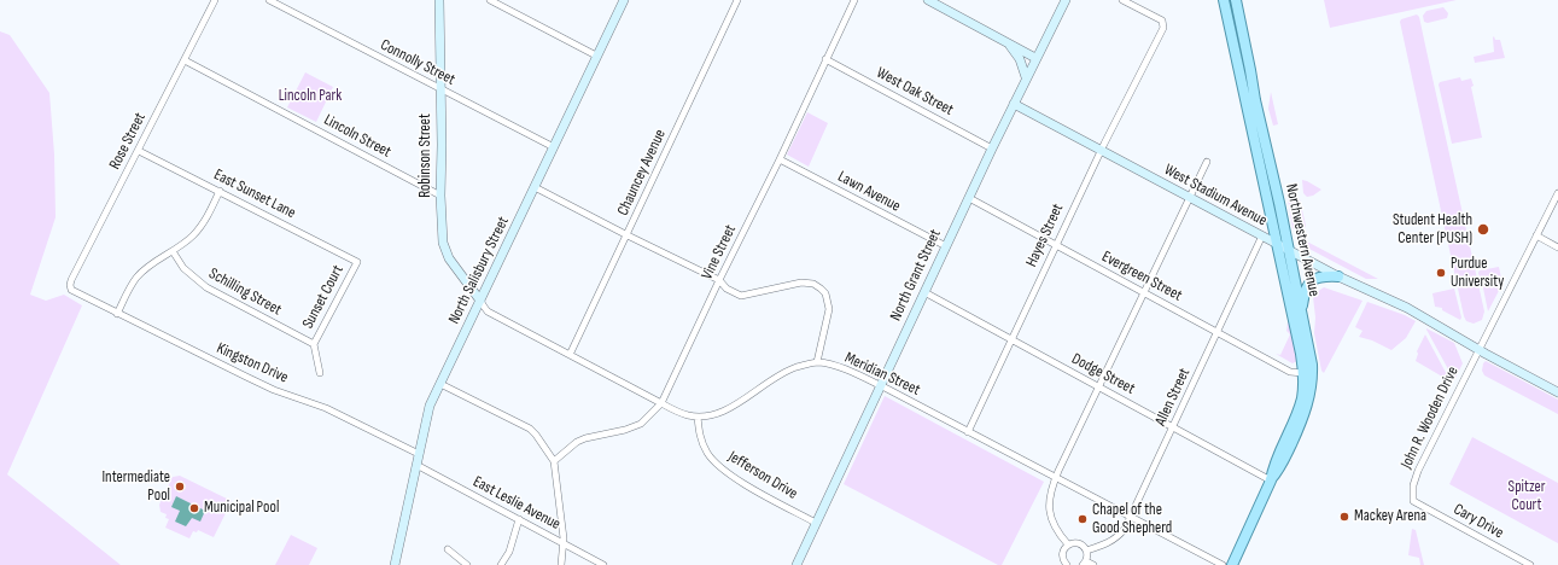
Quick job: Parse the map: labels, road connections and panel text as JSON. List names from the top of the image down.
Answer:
{
  "streets": {
    "main road": ["Northwestern Avenue"],
    "street": [
      "Connolly Street",
      "West Oak Street",
      "Lincoln Street",
      "Rose Street",
      "Robinson Street",
      "Chauncey Avenue",
      "Lawn Avenue",
      "East Sunset Lane",
      "West Stadium Avenue",
      "Hayes Street",
      "Vine Street",
      "North Salisbury Street",
      "North Grant Street",
      "Evergreen Street",
      "Schilling Street",
      "Sunset Court",
      "Kingston Drive",
      "Meridian Street",
      "Dodge Street",
      "Allen Street",
      "John R. Wooden Drive",
      "Jefferson Drive",
      "East Leslie Avenue",
      "Cary Drive"
    ]
  },
  "crossings": [
    ["Connolly Street", "Robinson Street"],
    ["Connolly Street", "North Salisbury Street"],
    ["West Oak Street", "Vine Street"],
    ["West Oak Street", "North Grant Street"],
    ["Lincoln Street", "Rose Street"],
    ["Lincoln Street", "Robinson Street"],
    ["Rose Street", "East Sunset Lane"],
    ["Rose Street", "Kingston Drive"],
    ["Robinson Street", "North Salisbury Street"],
    ["Robinson Street", "Meridian Street"],
    ["Chauncey Avenue", "Meridian Street"],
    ["Lawn Avenue", "Vine Street"],
    ["Lawn Avenue", "North Grant Street"],
    ["East Sunset Lane", "Sunset Court"],
    ["West Stadium Avenue", "Hayes Street"],
    ["West Stadium Avenue", "Northwestern Avenue"],
    ["West Stadium Avenue", "North Grant Street"],
    ["West Stadium Avenue", "Allen Street"],
    ["West Stadium Avenue", "John R. Wooden Drive"],
    ["Hayes Street", "Evergreen Street"],
    ["Hayes Street", "Meridian Street"],
    ["Hayes Street", "Dodge Street"],
    ["Northwestern Avenue", "Evergreen Street"],
    ["Northwestern Avenue", "Dodge Street"],
    ["Vine Street", "Meridian Street"],
    ["North Salisbury Street", "Kingston Drive"],
    ["North Salisbury Street", "Meridian Street"],
    ["North Salisbury Street", "East Leslie Avenue"],
    ["North Grant Street", "Evergreen Street"],
    ["North Grant Street", "Meridian Street"],
    ["North Grant Street", "Dodge Street"],
    ["North Grant Street", "Jefferson Drive"],
    ["Evergreen Street", "Allen Street"],
    ["Schilling Street", "Sunset Court"],
    ["Meridian Street", "Allen Street"],
    ["Meridian Street", "Jefferson Drive"],
    ["Dodge Street", "Allen Street"],
    ["John R. Wooden Drive", "Cary Drive"]
  ],
  "parks": ["Lincoln Park", "Spitzer Court"],
  "places": [
    "Student Health Center (PUSH)",
    "Purdue University",
    "Intermediate Pool",
    "Municipal Pool",
    "Mackey Arena",
    "Chapel of the Good Shepherd"
  ]
}
